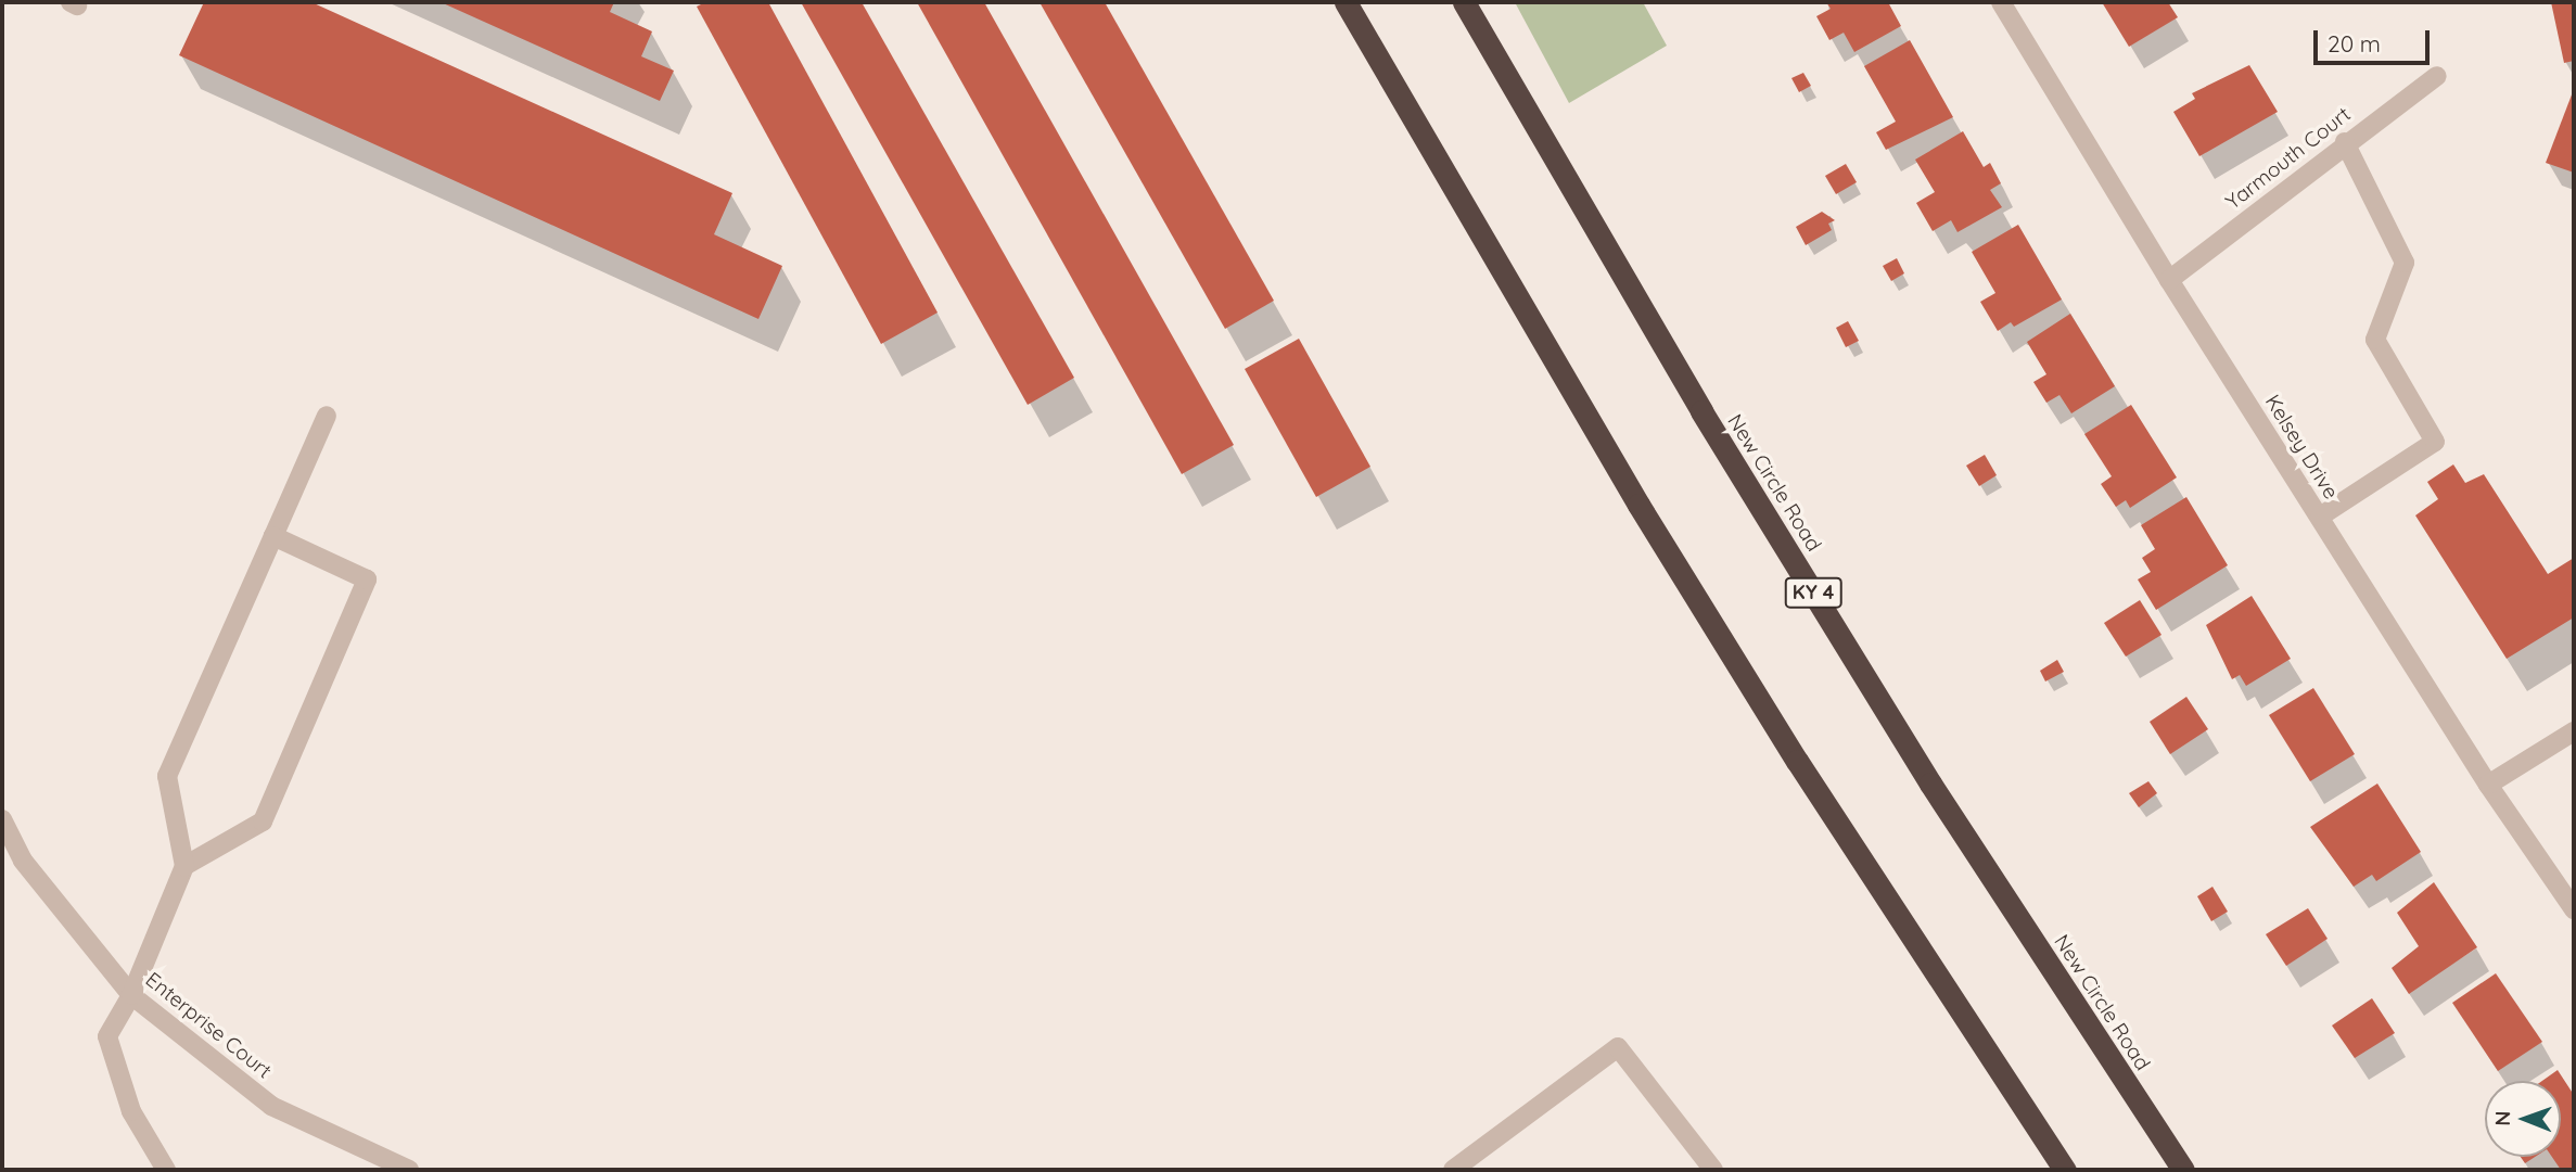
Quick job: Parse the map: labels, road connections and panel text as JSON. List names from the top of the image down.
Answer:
{
  "streets": {
    "highway": ["New Circle Road", "KY 4"],
    "street": ["Yarmouth Court", "Kelsey Drive", "Enterprise Court"]
  },
  "crossings": [
    ["Yarmouth Court", "Kelsey Drive"]
  ],
  "scale_bar": "20 m",
  "north": "left"
}
